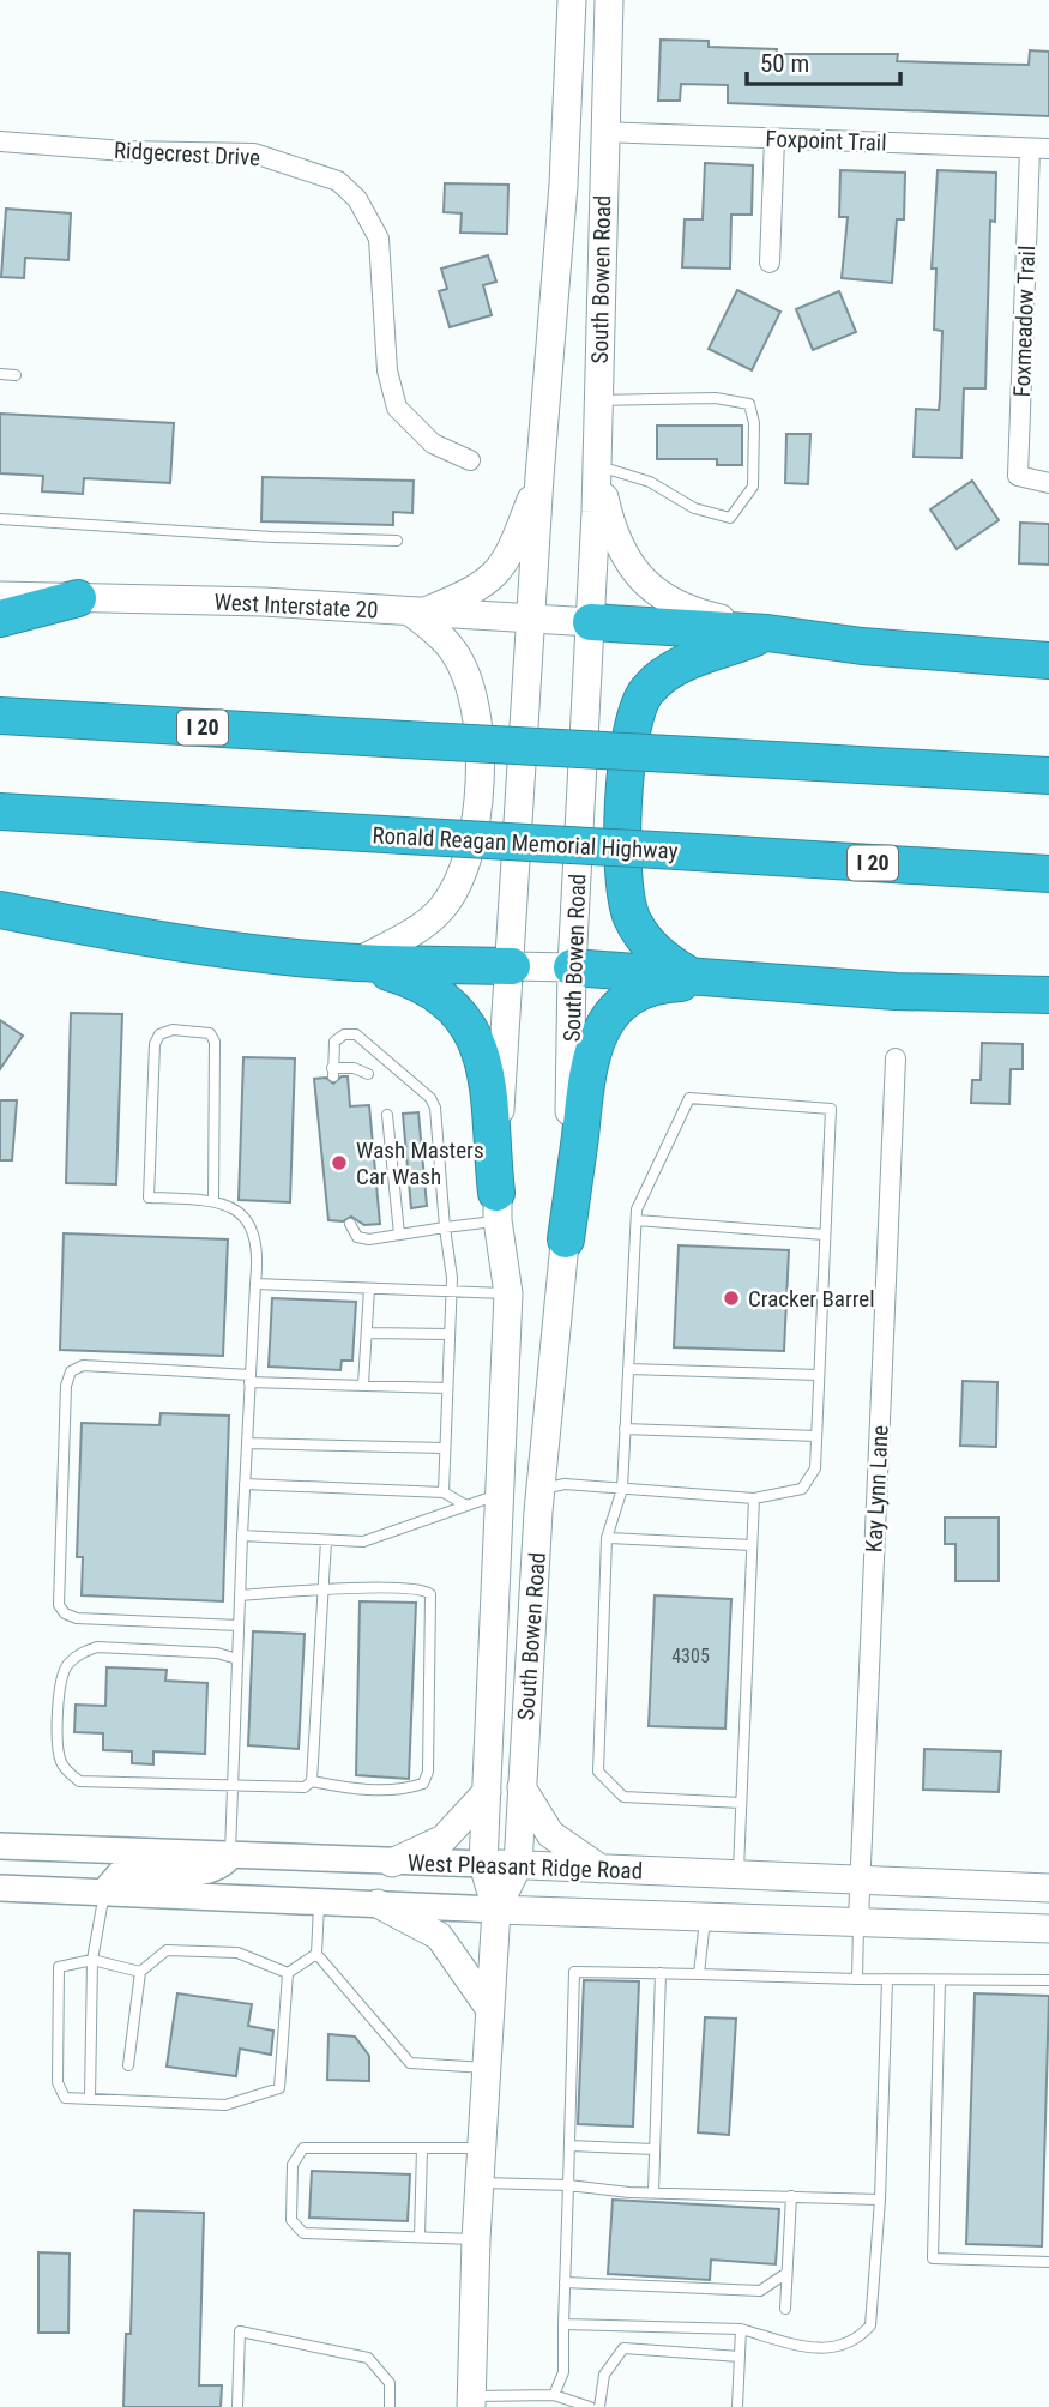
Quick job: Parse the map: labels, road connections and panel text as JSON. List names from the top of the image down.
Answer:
{
  "streets": {
    "highway": ["I 20", "Ronald Reagan Memorial Highway"],
    "main road": ["South Bowen Road", "West Interstate 20", "West Pleasant Ridge Road"],
    "street": [
      "Foxpoint Trail",
      "Ridgecrest Drive",
      "Foxmeadow Trail",
      "Kay Lynn Lane"
    ]
  },
  "crossings": [
    ["Foxpoint Trail", "South Bowen Road"],
    ["Foxpoint Trail", "Foxmeadow Trail"],
    ["South Bowen Road", "West Interstate 20"],
    ["South Bowen Road", "West Pleasant Ridge Road"],
    ["Kay Lynn Lane", "West Pleasant Ridge Road"]
  ],
  "places": ["Wash Masters Car Wash", "Cracker Barrel"],
  "house_numbers": ["4305"],
  "scale_bar": "50 m"
}
